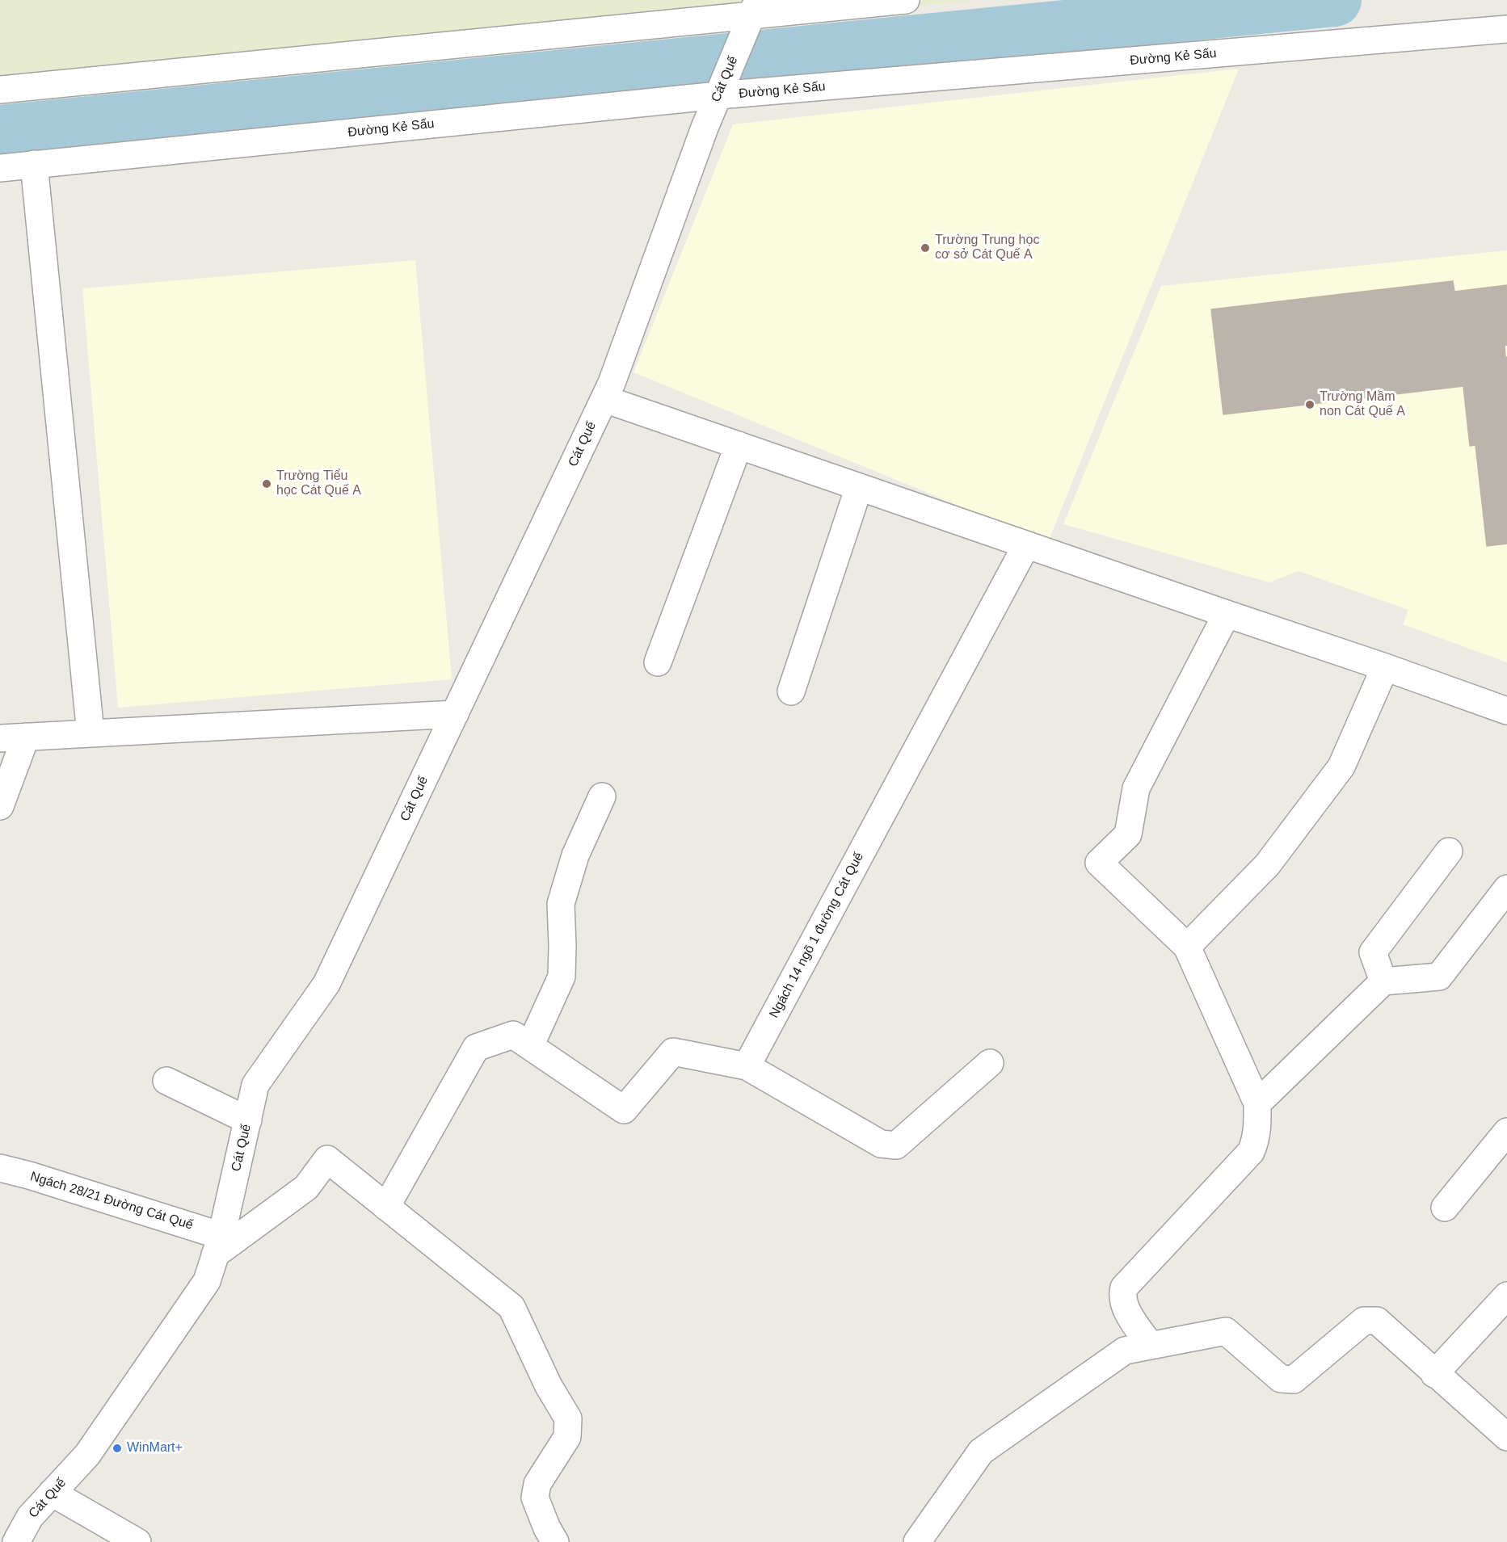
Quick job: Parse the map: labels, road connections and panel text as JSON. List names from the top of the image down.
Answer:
{
  "streets": {
    "street": [
      "Đường Kẻ Sấu",
      "Cát Quế",
      "Ngách 14 ngõ 1 đường Cát Quế",
      "Ngách 28/21 Đường Cát Quế"
    ]
  },
  "crossings": [
    ["Đường Kẻ Sấu", "Cát Quế"],
    ["Cát Quế", "Ngách 28/21 Đường Cát Quế"]
  ],
  "places": [
    "Trường Trung học cơ sở Cát Quế A",
    "Trường Mầm non Cát Quế A",
    "Trường Tiểu học Cát Quế A",
    "WinMart+"
  ]
}
